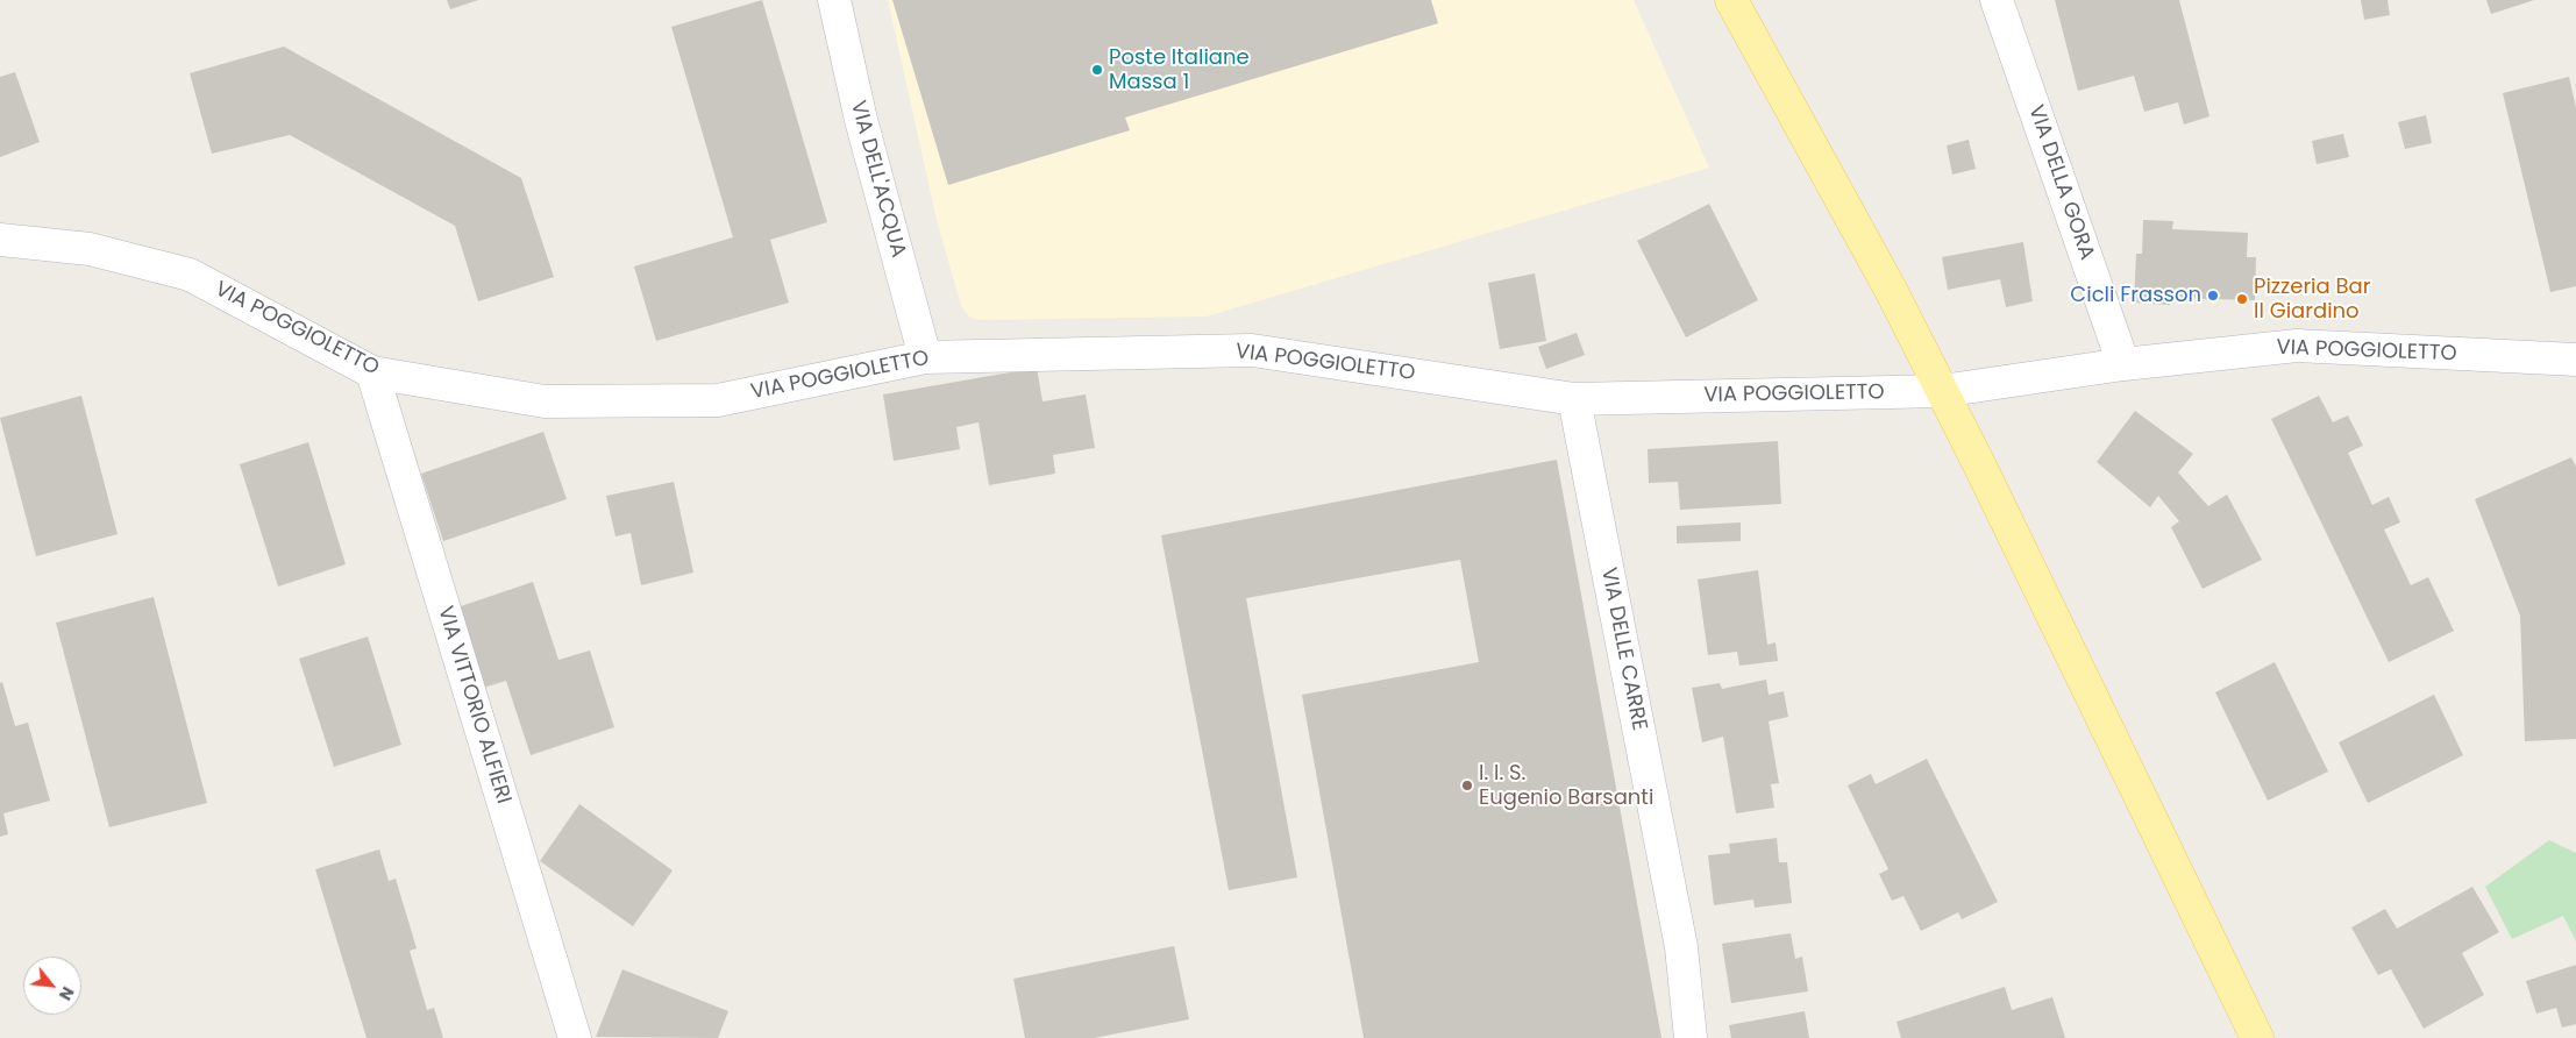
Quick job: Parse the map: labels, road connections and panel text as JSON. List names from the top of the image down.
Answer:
{
  "streets": {
    "street": [
      "VIA DELL'ACQUA",
      "VIA DELLA GORA",
      "VIA POGGIOLETTO",
      "VIA DELLE CARRE",
      "VIA VITTORIO ALFIERI"
    ]
  },
  "crossings": [
    ["VIA DELL'ACQUA", "VIA POGGIOLETTO"],
    ["VIA DELLA GORA", "VIA POGGIOLETTO"],
    ["VIA POGGIOLETTO", "VIA DELLE CARRE"],
    ["VIA POGGIOLETTO", "VIA VITTORIO ALFIERI"]
  ],
  "places": [
    "Poste Italiane Massa 1",
    "Cicli Frasson",
    "Pizzeria Bar Il Giardino",
    "I. I. S. Eugenio Barsanti"
  ],
  "north": "bottom right"
}
